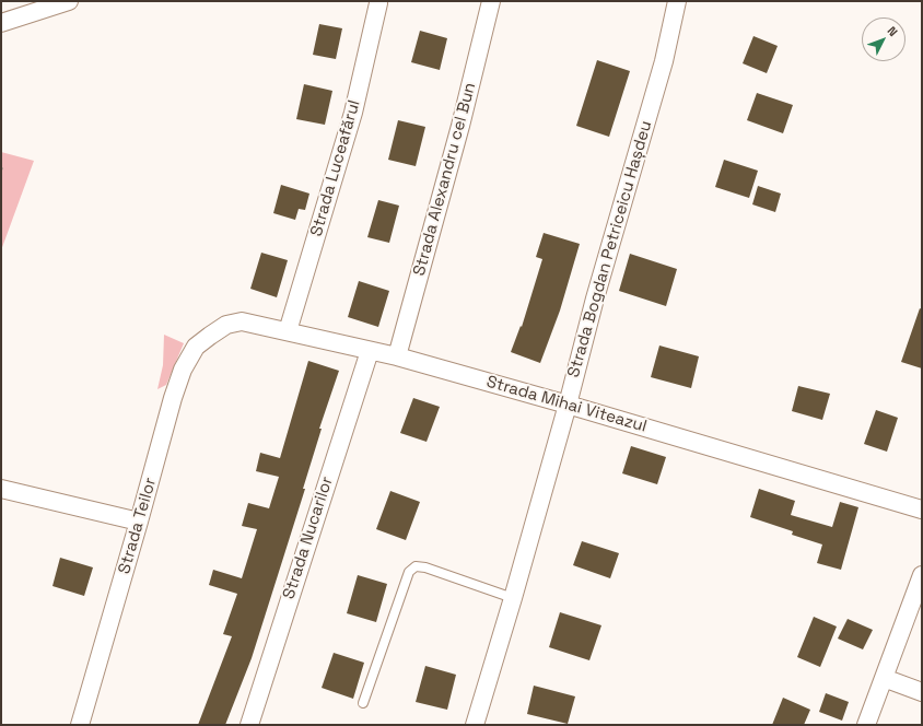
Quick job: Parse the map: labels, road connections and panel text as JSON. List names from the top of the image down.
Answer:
{
  "streets": {
    "street": [
      "Strada Luceafărul",
      "Strada Alexandru cel Bun",
      "Strada Bogdan Petriceicu Hașdeu",
      "Strada Mihai Viteazul",
      "Strada Teilor",
      "Strada Nucarilor"
    ]
  },
  "crossings": [
    ["Strada Luceafărul", "Strada Mihai Viteazul"],
    ["Strada Alexandru cel Bun", "Strada Mihai Viteazul"],
    ["Strada Bogdan Petriceicu Hașdeu", "Strada Mihai Viteazul"],
    ["Strada Mihai Viteazul", "Strada Teilor"],
    ["Strada Mihai Viteazul", "Strada Nucarilor"]
  ],
  "north": "top right"
}
